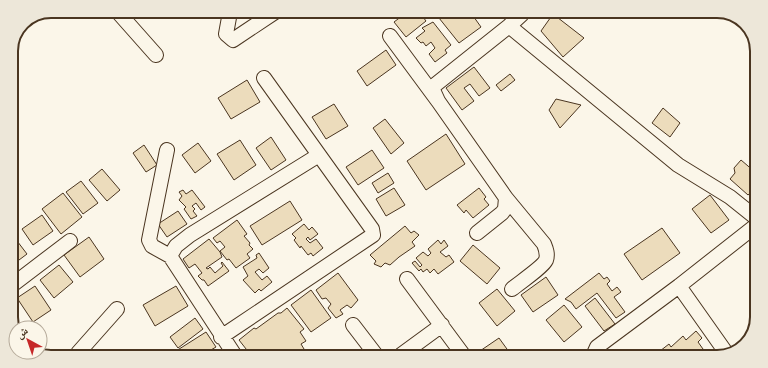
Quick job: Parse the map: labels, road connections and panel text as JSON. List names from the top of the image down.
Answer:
{
  "north": "top left"
}
